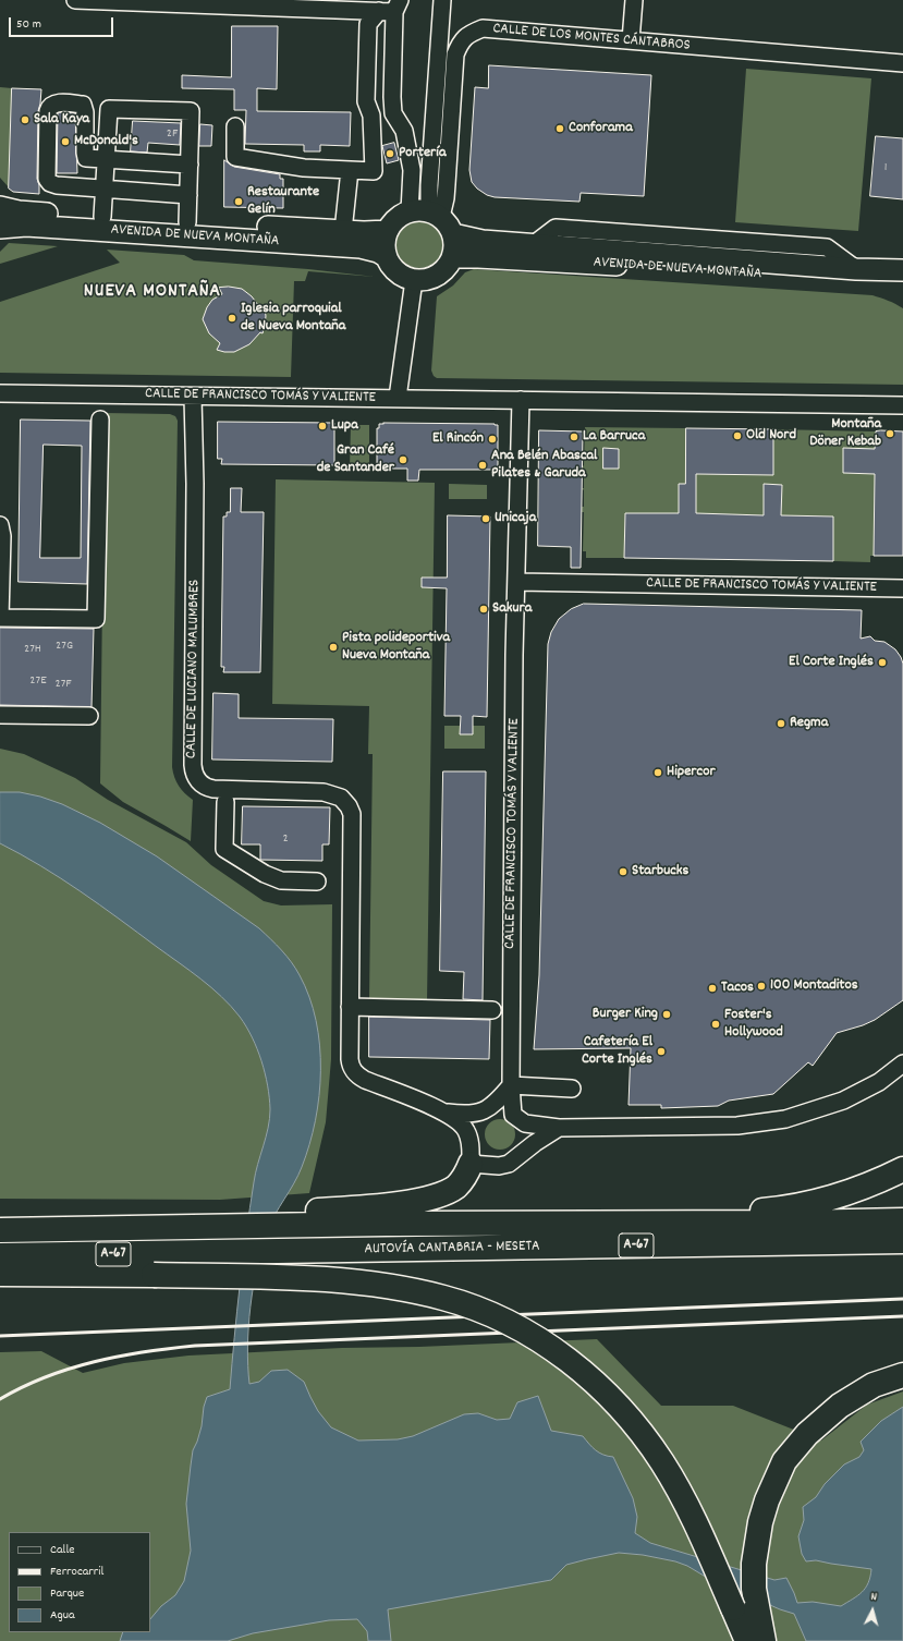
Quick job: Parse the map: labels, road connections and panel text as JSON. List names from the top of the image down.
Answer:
{
  "streets": {
    "highway": ["A-67", "AUTOVÍA CANTABRIA - MESETA"],
    "main road": ["AVENIDA DE NUEVA MONTAÑA"],
    "street": ["CALLE DE LOS MONTES CÁNTABROS", "CALLE DE FRANCISCO TOMÁS Y VALIENTE", "CALLE DE LUCIANO MALUMBRES"]
  },
  "crossings": [
    ["CALLE DE LOS MONTES CÁNTABROS", "AVENIDA DE NUEVA MONTAÑA"],
    ["CALLE DE FRANCISCO TOMÁS Y VALIENTE", "CALLE DE LUCIANO MALUMBRES"],
    ["A-67", "AUTOVÍA CANTABRIA - MESETA"]
  ],
  "districts": ["NUEVA MONTAÑA"],
  "places": [
    "Sala Kaya",
    "Conforama",
    "McDonald's",
    "Portería",
    "Restaurante Gelín",
    "Iglesia parroquial de Nueva Montaña",
    "Lupa",
    "Montaña Döner Kebab",
    "Old Nord",
    "La Barruca",
    "El Rincón",
    "Gran Café de Santander",
    "Ana Belén Abascal Pilates & Garuda",
    "Unicaja",
    "Sakura",
    "Pista polideportiva Nueva Montaña",
    "El Corte Inglés",
    "Regma",
    "Hipercor",
    "Starbucks",
    "100 Montaditos",
    "Tacos",
    "Burger King",
    "Foster's Hollywood",
    "Cafetería El Corte Inglés"
  ],
  "house_numbers": [
    "2F",
    "1",
    "27G",
    "27H",
    "27E",
    "27F",
    "2"
  ],
  "legend": [
    "Calle",
    "Ferrocarril",
    "Parque",
    "Agua"
  ],
  "scale_bar": "50 m",
  "north": "top"
}
